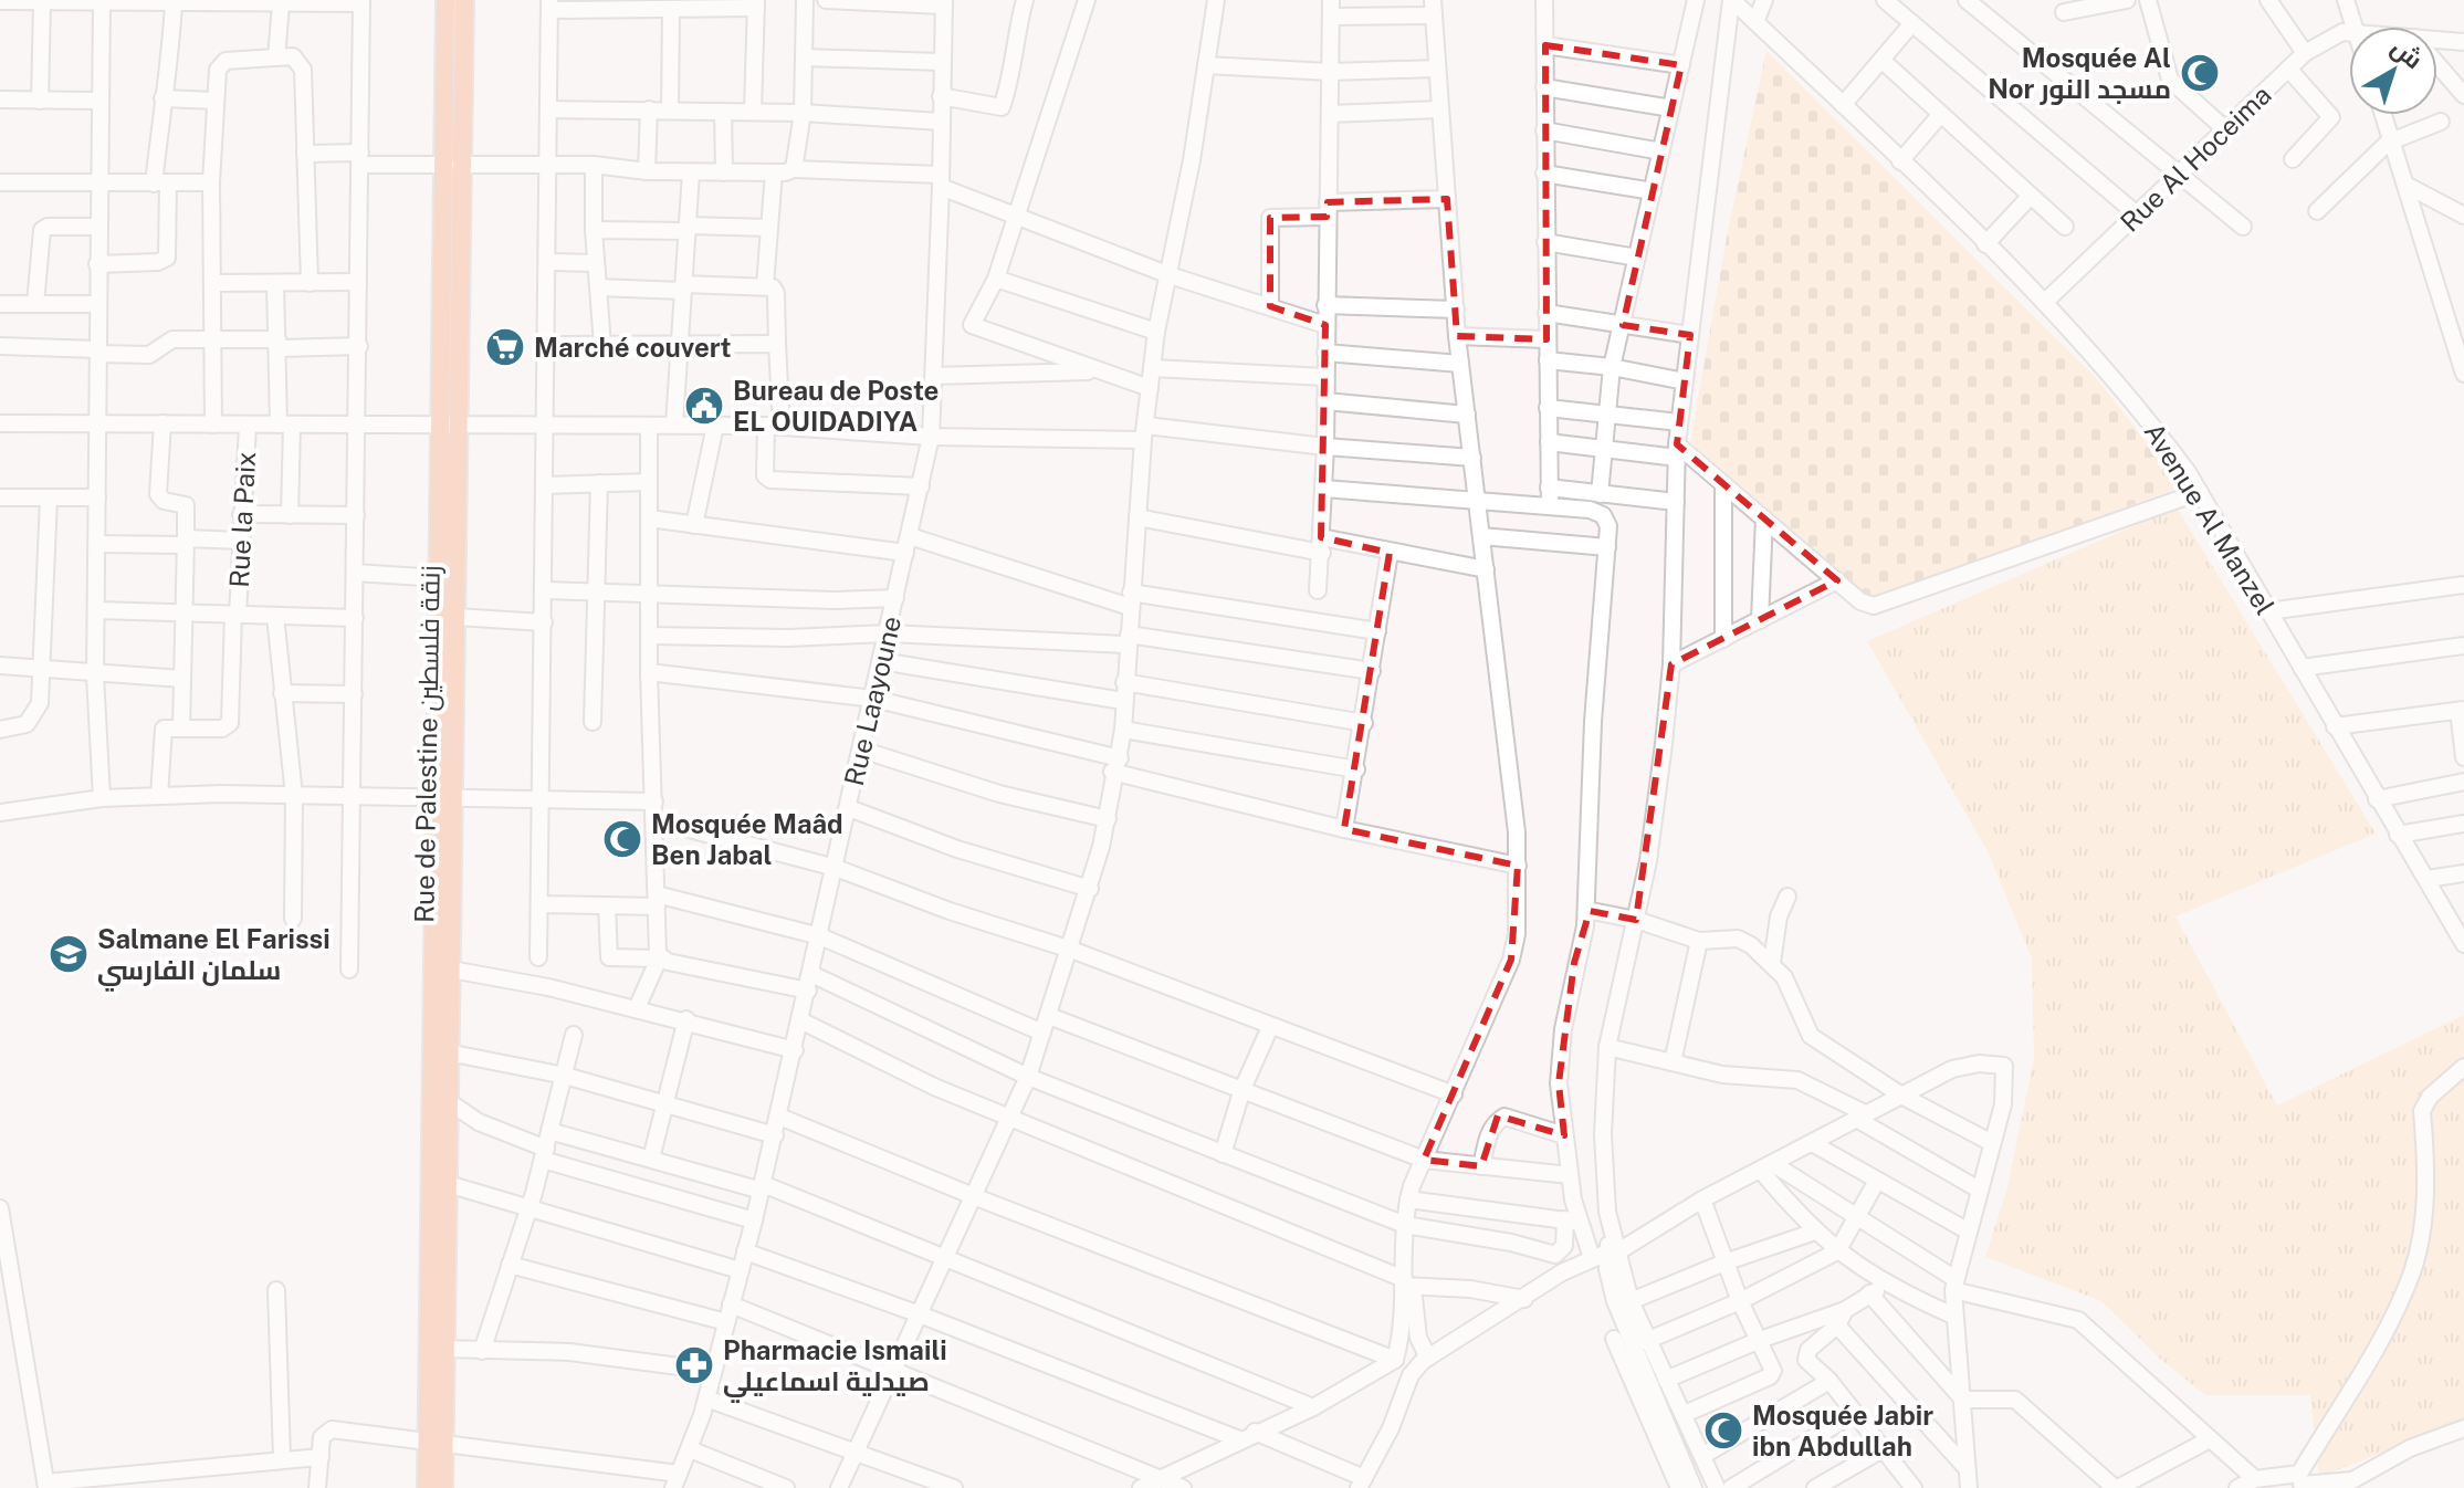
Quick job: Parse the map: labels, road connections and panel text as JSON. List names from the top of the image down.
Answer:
{
  "streets": {
    "main road": ["Rue de Palestine زنقة فلسطين"],
    "street": [
      "Rue Al Hoceima",
      "Avenue Al Manzel",
      "Rue la Paix",
      "Rue Laayoune"
    ]
  },
  "crossings": [
    ["Rue Al Hoceima", "Avenue Al Manzel"]
  ],
  "places": {
    "mosque": ["Mosquée Al Nor مسجد النور", "Mosquée Maâd Ben Jabal", "Mosquée Jabir ibn Abdullah"],
    "supermarket": ["Marché couvert"],
    "public building": ["Bureau de Poste EL OUIDADIYA"],
    "school or university": ["Salmane El Farissi سلمان الفارسي"],
    "pharmacy": ["Pharmacie Ismaili صيدلية اسماعيلي"]
  },
  "north": "top right"
}
